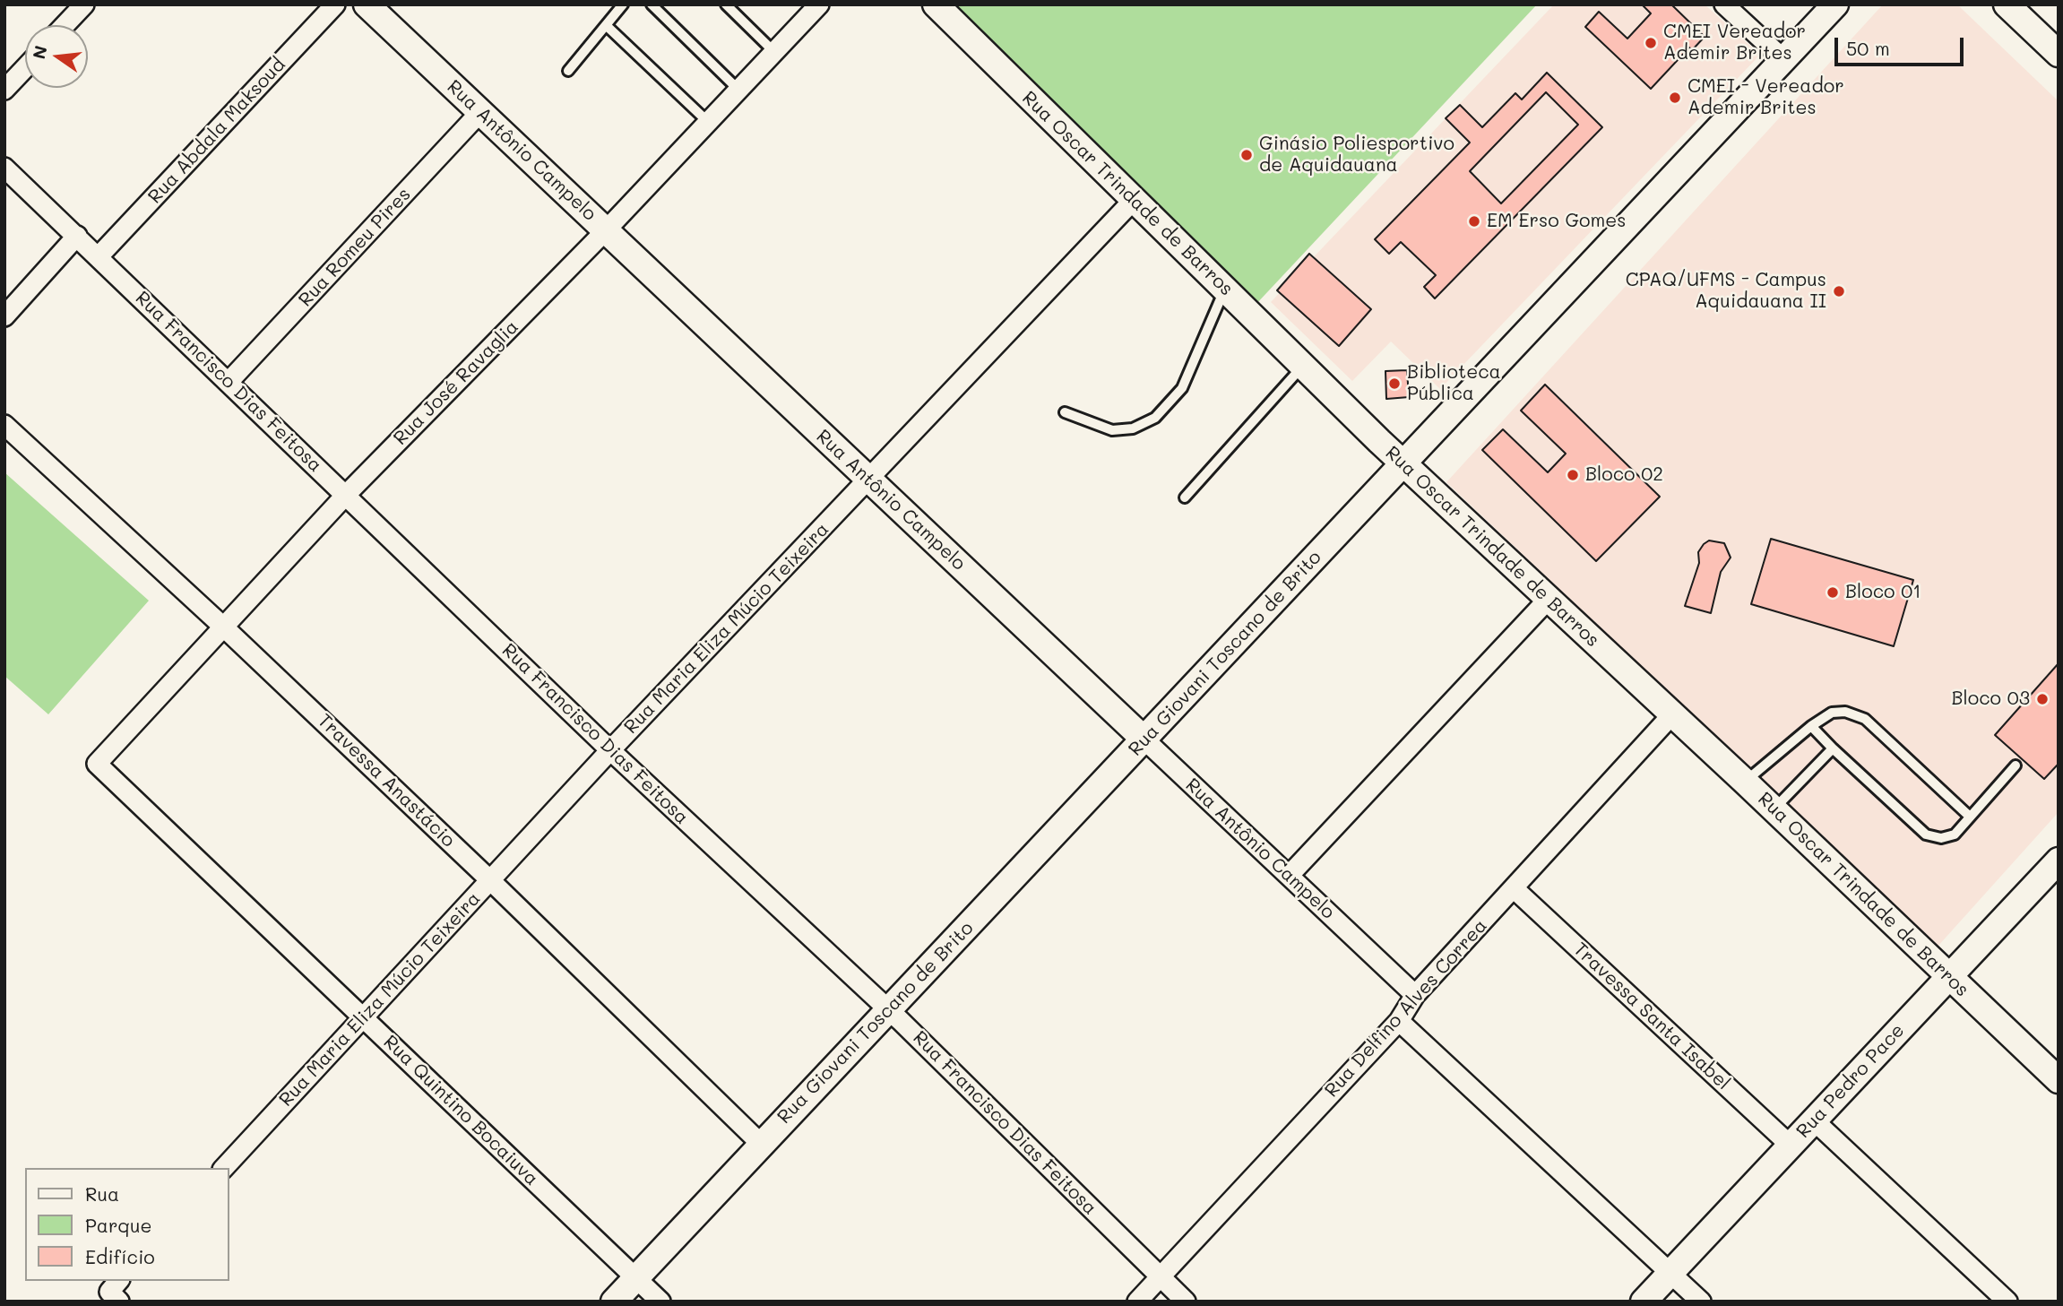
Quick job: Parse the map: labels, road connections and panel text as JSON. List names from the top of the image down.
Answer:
{
  "streets": {
    "main road": [
      "Rua Antônio Campelo",
      "Rua Oscar Trindade de Barros",
      "Rua Giovani Toscano de Brito",
      "Rua Pedro Pace"
    ],
    "street": [
      "Rua Abdala Maksoud",
      "Rua Romeu Pires",
      "Rua Francisco Dias Feitosa",
      "Rua José Ravaglia",
      "Rua Maria Eliza Múcio Teixeira",
      "Travessa Anastácio",
      "Rua Delfino Alves Correa",
      "Travessa Santa Isabel",
      "Rua Quintino Bocaiuva"
    ]
  },
  "crossings": [
    ["Rua Abdala Maksoud", "Rua Francisco Dias Feitosa"],
    ["Rua Antônio Campelo", "Rua Romeu Pires"],
    ["Rua Antônio Campelo", "Rua José Ravaglia"],
    ["Rua Antônio Campelo", "Rua Maria Eliza Múcio Teixeira"],
    ["Rua Antônio Campelo", "Rua Giovani Toscano de Brito"],
    ["Rua Antônio Campelo", "Rua Delfino Alves Correa"],
    ["Rua Oscar Trindade de Barros", "Rua Maria Eliza Múcio Teixeira"],
    ["Rua Oscar Trindade de Barros", "Rua Giovani Toscano de Brito"],
    ["Rua Oscar Trindade de Barros", "Rua Delfino Alves Correa"],
    ["Rua Oscar Trindade de Barros", "Rua Pedro Pace"],
    ["Rua Romeu Pires", "Rua Francisco Dias Feitosa"],
    ["Rua Francisco Dias Feitosa", "Rua José Ravaglia"],
    ["Rua Francisco Dias Feitosa", "Rua Maria Eliza Múcio Teixeira"],
    ["Rua Francisco Dias Feitosa", "Rua Giovani Toscano de Brito"],
    ["Rua Francisco Dias Feitosa", "Rua Delfino Alves Correa"],
    ["Rua José Ravaglia", "Travessa Anastácio"],
    ["Rua José Ravaglia", "Rua Quintino Bocaiuva"],
    ["Rua Maria Eliza Múcio Teixeira", "Travessa Anastácio"],
    ["Rua Maria Eliza Múcio Teixeira", "Rua Quintino Bocaiuva"],
    ["Rua Giovani Toscano de Brito", "Travessa Anastácio"],
    ["Rua Giovani Toscano de Brito", "Rua Quintino Bocaiuva"],
    ["Rua Delfino Alves Correa", "Travessa Santa Isabel"],
    ["Travessa Santa Isabel", "Rua Pedro Pace"]
  ],
  "places": [
    "CMEI Vereador Ademir Brites",
    "CMEI - Vereador Ademir Brites",
    "Ginásio Poliesportivo de Aquidauana",
    "EM Erso Gomes",
    "CPAQ/UFMS - Campus Aquidauana II",
    "Biblioteca Pública",
    "Bloco 02",
    "Bloco 01",
    "Bloco 03"
  ],
  "legend": ["Rua", "Parque", "Edifício"],
  "scale_bar": "50 m",
  "north": "left"
}
